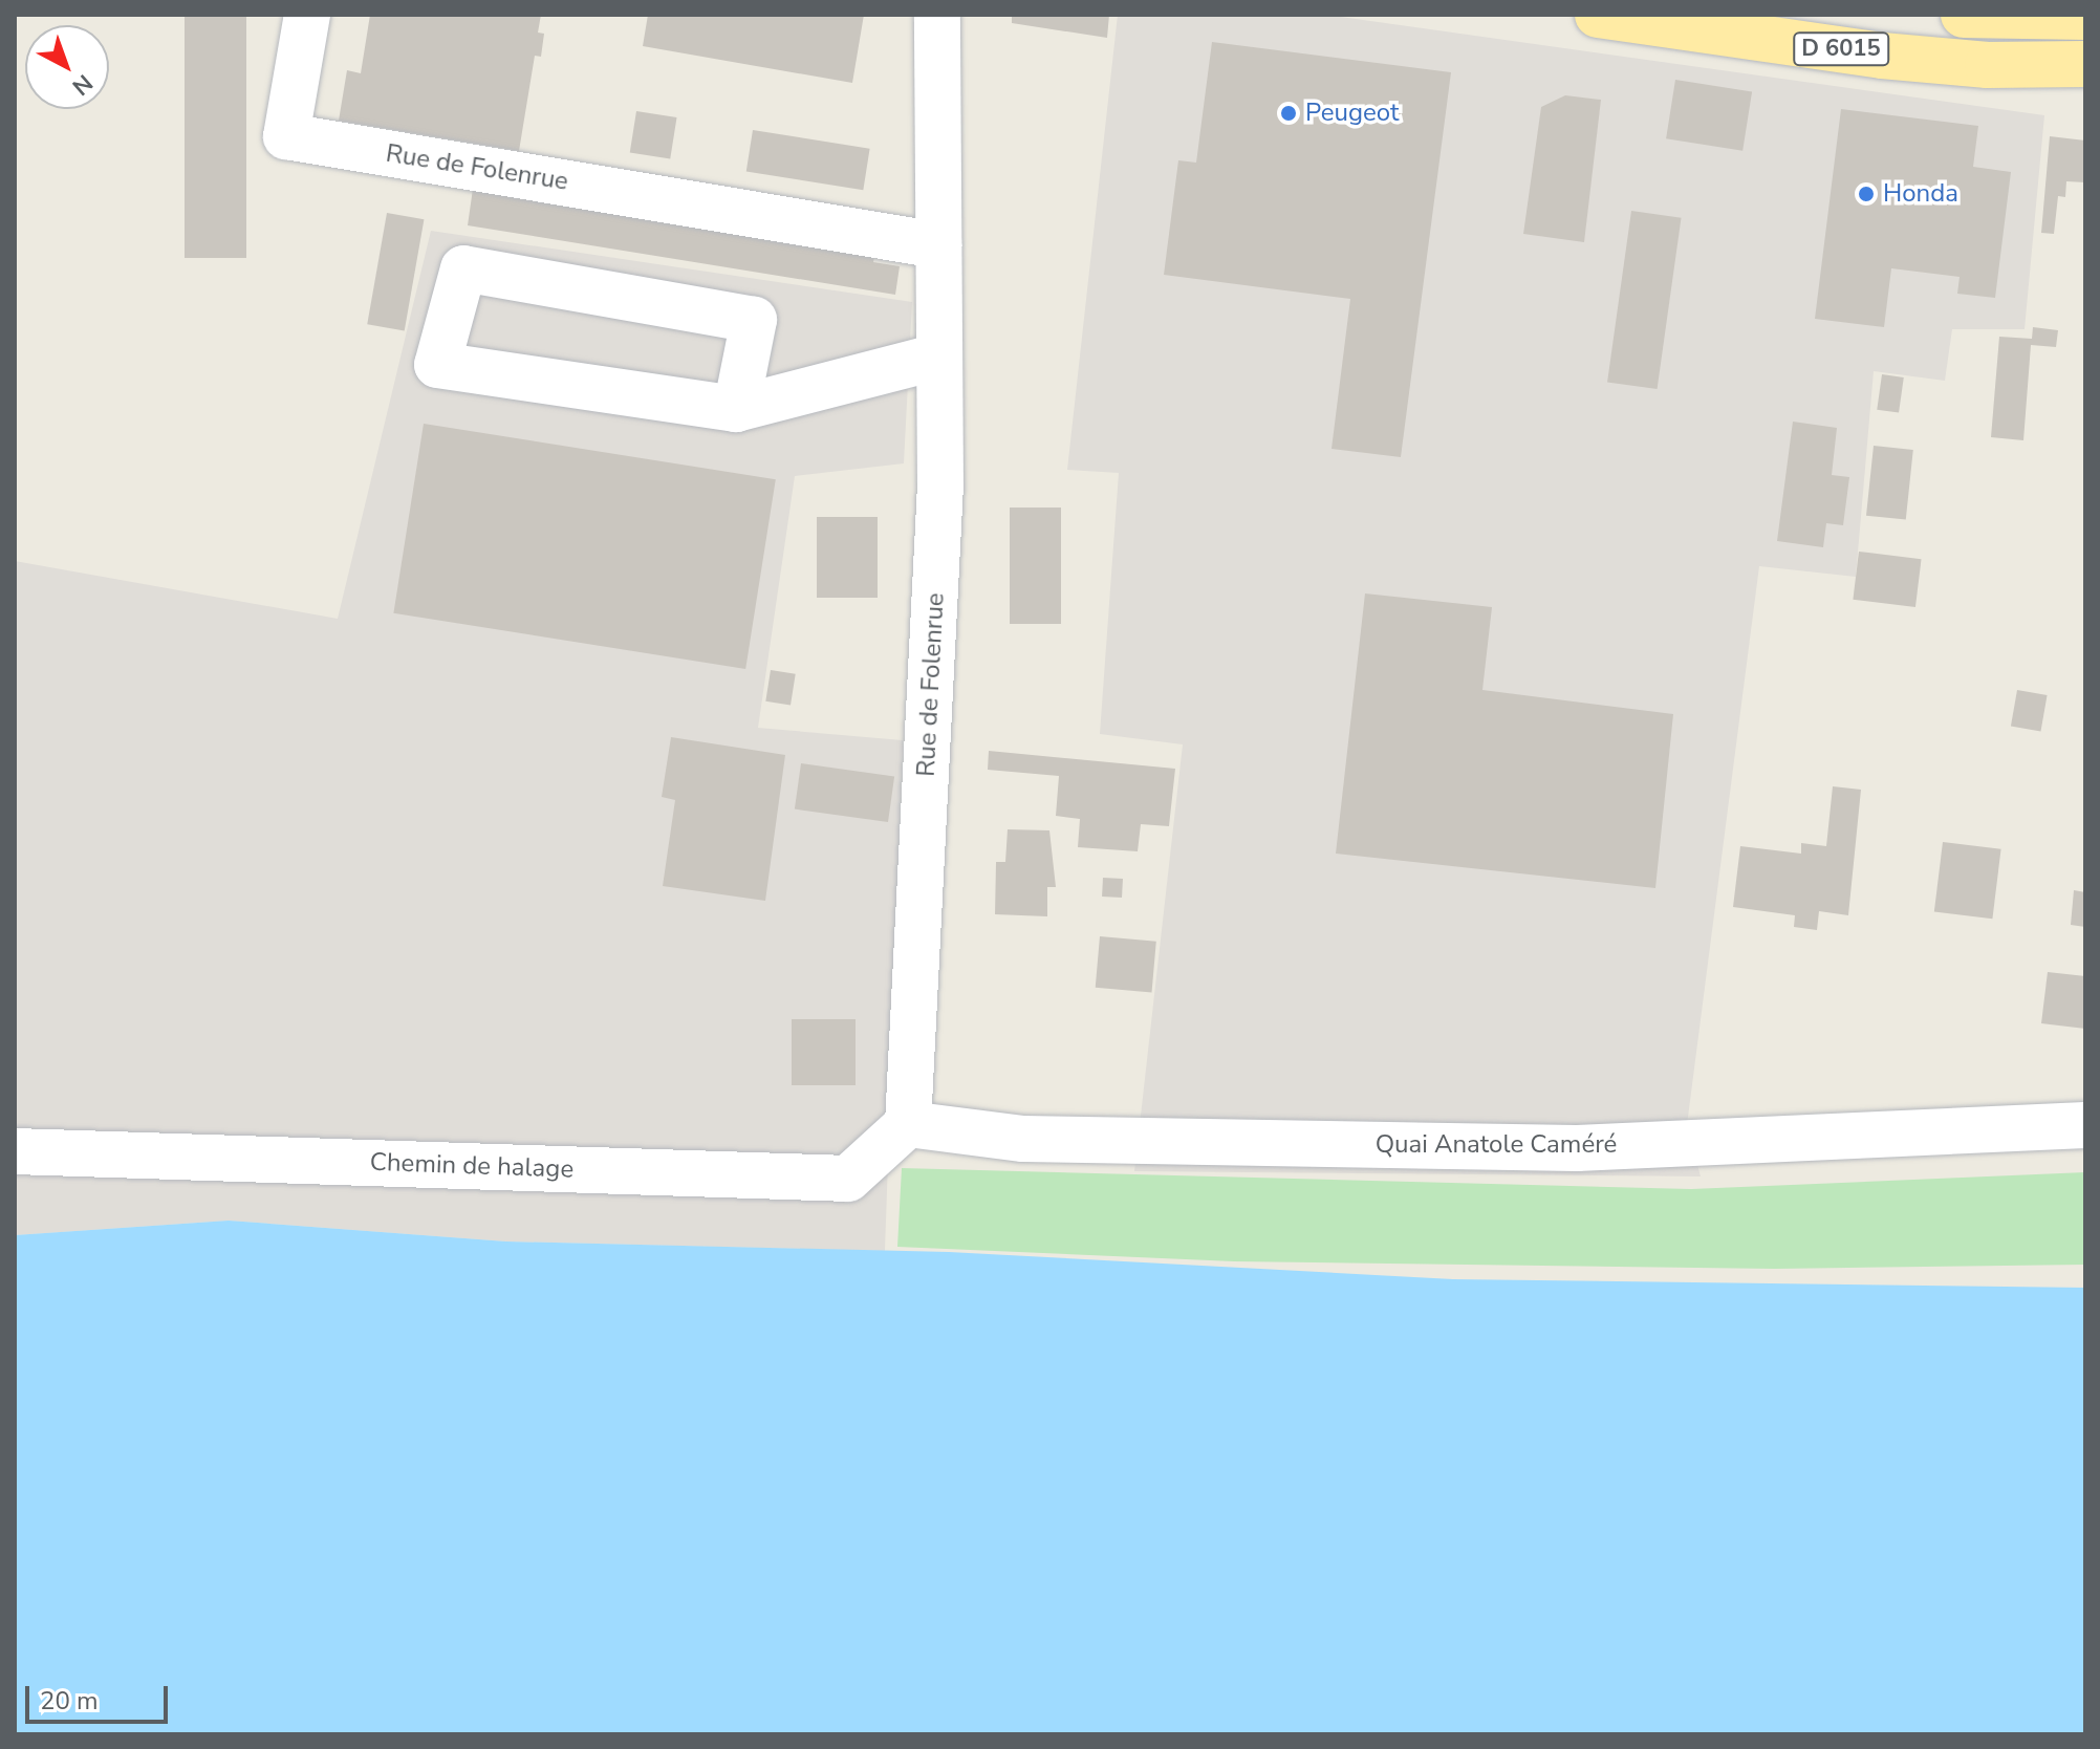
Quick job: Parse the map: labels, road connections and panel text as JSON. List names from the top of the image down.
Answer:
{
  "streets": {
    "main road": ["D 6015"],
    "street": ["Rue de Folenrue", "Quai Anatole Caméré", "Chemin de halage"]
  },
  "crossings": [
    ["Rue de Folenrue", "Quai Anatole Caméré"],
    ["Rue de Folenrue", "Chemin de halage"],
    ["Quai Anatole Caméré", "Chemin de halage"]
  ],
  "places": ["Peugeot", "Honda"],
  "scale_bar": "20 m",
  "north": "bottom right"
}
